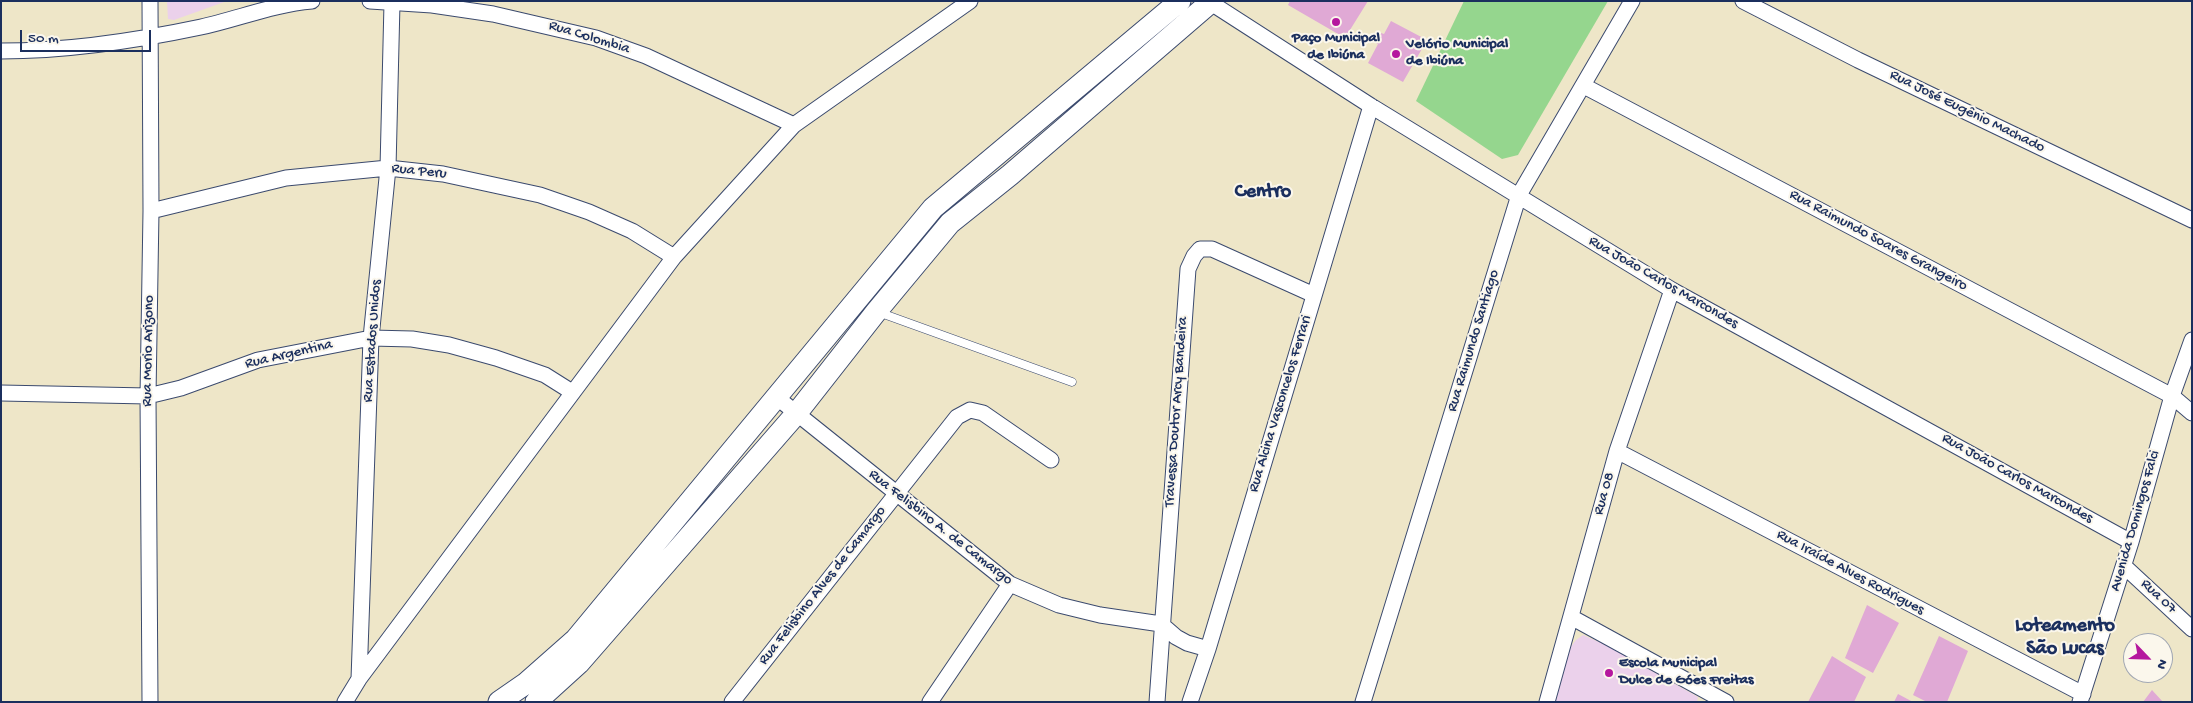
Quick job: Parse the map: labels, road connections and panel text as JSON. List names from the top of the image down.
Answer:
{
  "streets": {
    "street": [
      "Rua Colombia",
      "Rua José Eugênio Machado",
      "Rua Peru",
      "Rua Raimundo Soares Grangeiro",
      "Rua João Carlos Marcondes",
      "Rua Estados Unidos",
      "Rua Raimundo Santiago",
      "Rua Morio Arizono",
      "Rua Argentina",
      "Rua Alcina Vasconcelos Ferrari",
      "Travessa Doutor Arcy Bandeira",
      "Rua 08",
      "Avenida Domingos Falci",
      "Rua Felisbino A. de Camargo",
      "Rua Iraíde Alves Rodrigues",
      "Rua Felisbino Alves de Camargo",
      "Rua 07"
    ]
  },
  "crossings": [
    ["Rua Colombia", "Rua Estados Unidos"],
    ["Rua Peru", "Rua Estados Unidos"],
    ["Rua Peru", "Rua Morio Arizono"],
    ["Rua Raimundo Soares Grangeiro", "Rua Raimundo Santiago"],
    ["Rua Raimundo Soares Grangeiro", "Avenida Domingos Falci"],
    ["Rua João Carlos Marcondes", "Rua Raimundo Santiago"],
    ["Rua João Carlos Marcondes", "Rua Alcina Vasconcelos Ferrari"],
    ["Rua João Carlos Marcondes", "Rua 08"],
    ["Rua João Carlos Marcondes", "Avenida Domingos Falci"],
    ["Rua Estados Unidos", "Rua Argentina"],
    ["Rua Morio Arizono", "Rua Argentina"],
    ["Rua Alcina Vasconcelos Ferrari", "Travessa Doutor Arcy Bandeira"],
    ["Travessa Doutor Arcy Bandeira", "Rua Felisbino A. de Camargo"],
    ["Rua 08", "Rua Iraíde Alves Rodrigues"],
    ["Avenida Domingos Falci", "Rua Iraíde Alves Rodrigues"],
    ["Avenida Domingos Falci", "Rua 07"],
    ["Rua Felisbino A. de Camargo", "Rua Felisbino Alves de Camargo"]
  ],
  "districts": ["Centro", "Loteamento São Lucas"],
  "places": ["Paço Municipal de Ibiúna", "Velório Municipal de Ibiúna", "Escola Municipal Dulce de Góes Freitas"],
  "scale_bar": "50 m",
  "north": "bottom right"
}
